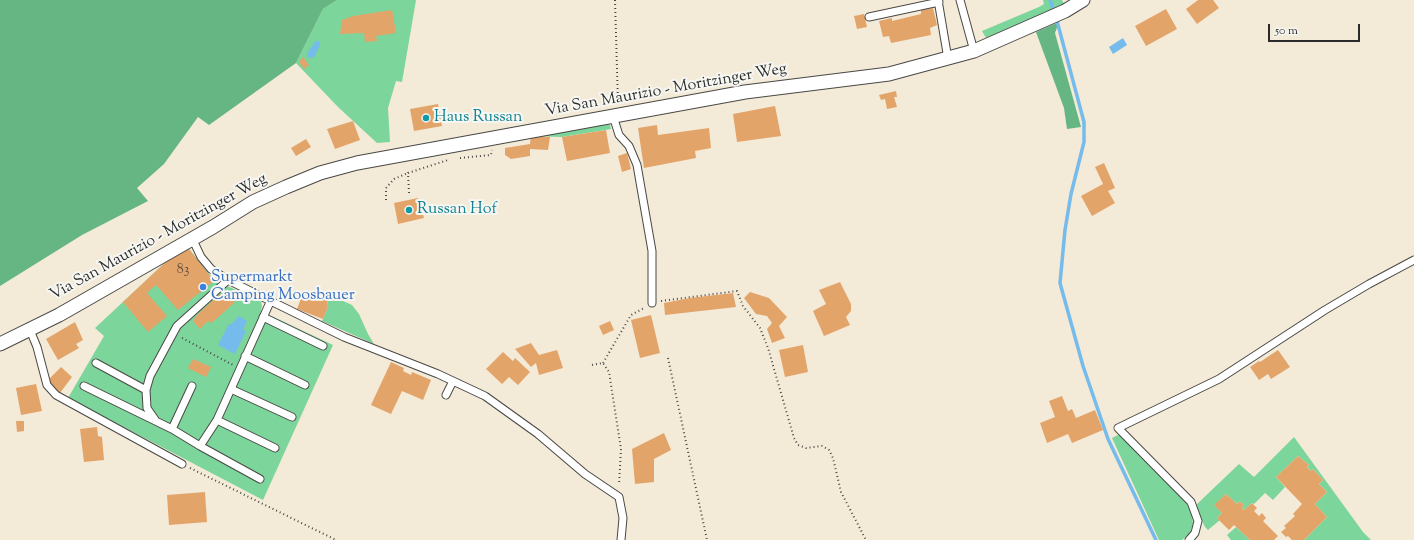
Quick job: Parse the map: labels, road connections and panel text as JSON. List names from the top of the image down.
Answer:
{
  "streets": {
    "street": ["Via San Maurizio - Moritzinger Weg"]
  },
  "places": ["Haus Russan", "Russan Hof", "Supermarkt Camping Moosbauer"],
  "house_numbers": ["83"],
  "scale_bar": "50 m"
}
